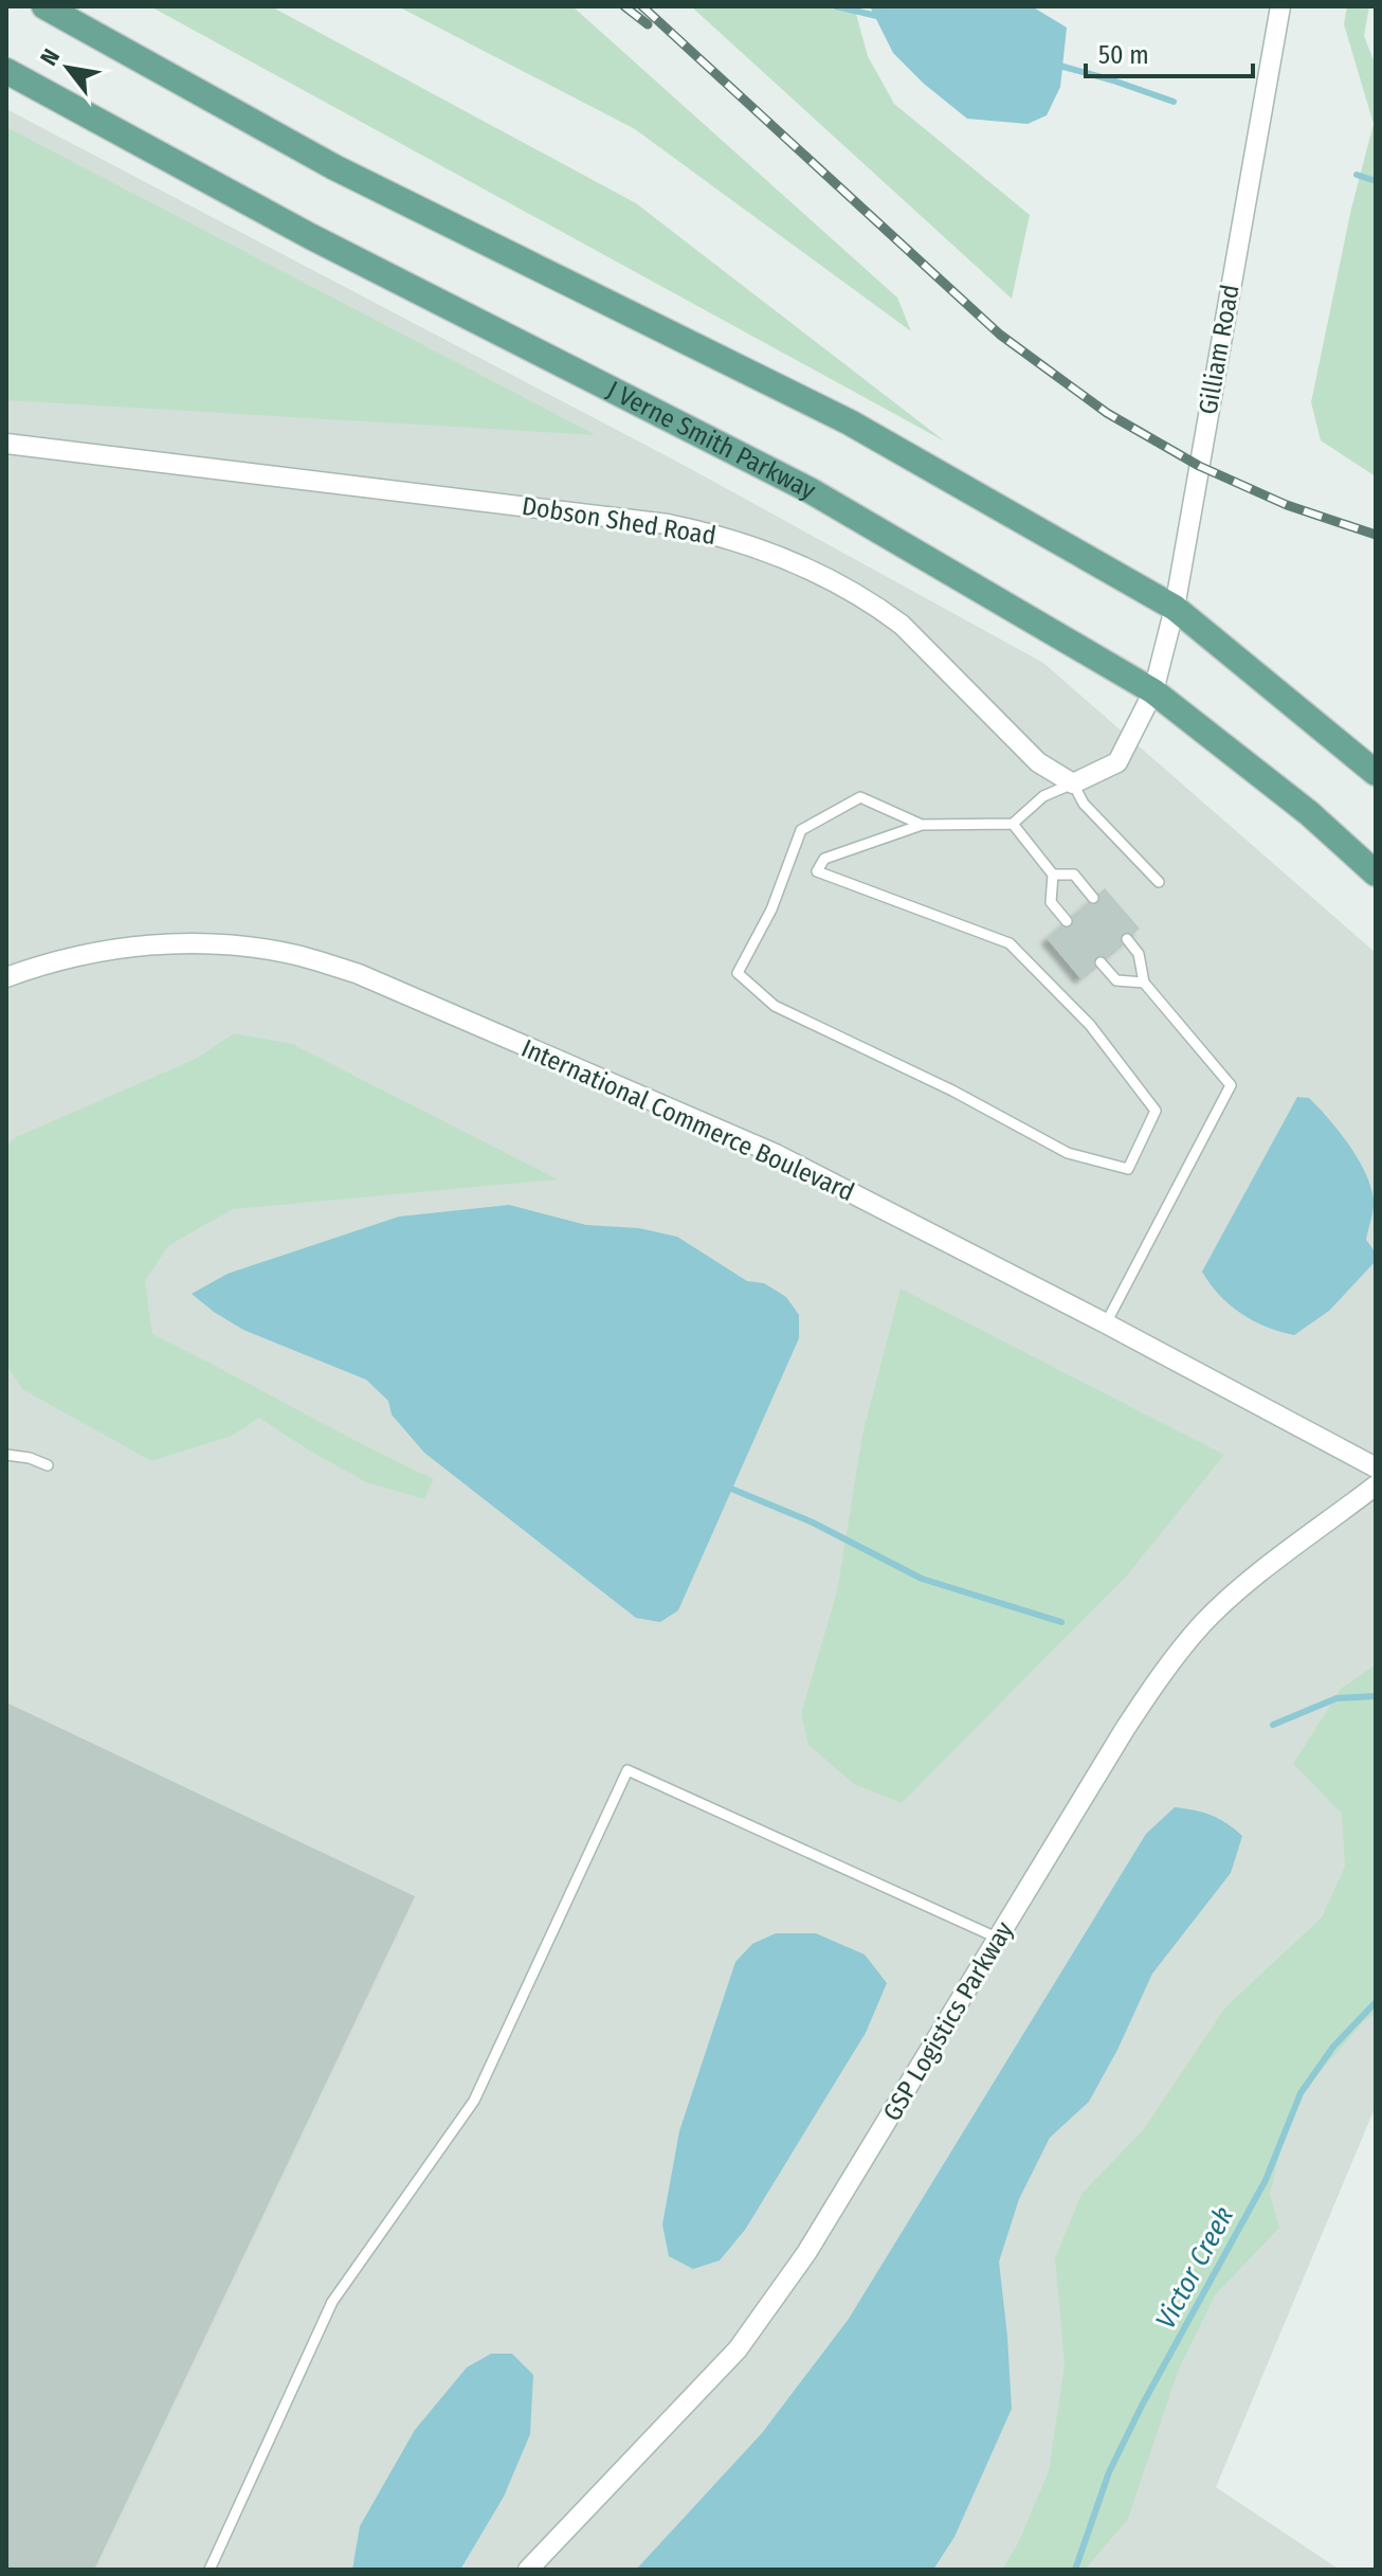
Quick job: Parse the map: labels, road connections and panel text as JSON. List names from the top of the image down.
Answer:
{
  "streets": {
    "main road": ["J Verne Smith Parkway"],
    "street": [
      "Gilliam Road",
      "Dobson Shed Road",
      "International Commerce Boulevard",
      "GSP Logistics Parkway"
    ]
  },
  "crossings": [
    ["Gilliam Road", "J Verne Smith Parkway"]
  ],
  "water": ["Victor Creek"],
  "scale_bar": "50 m",
  "north": "top left"
}
